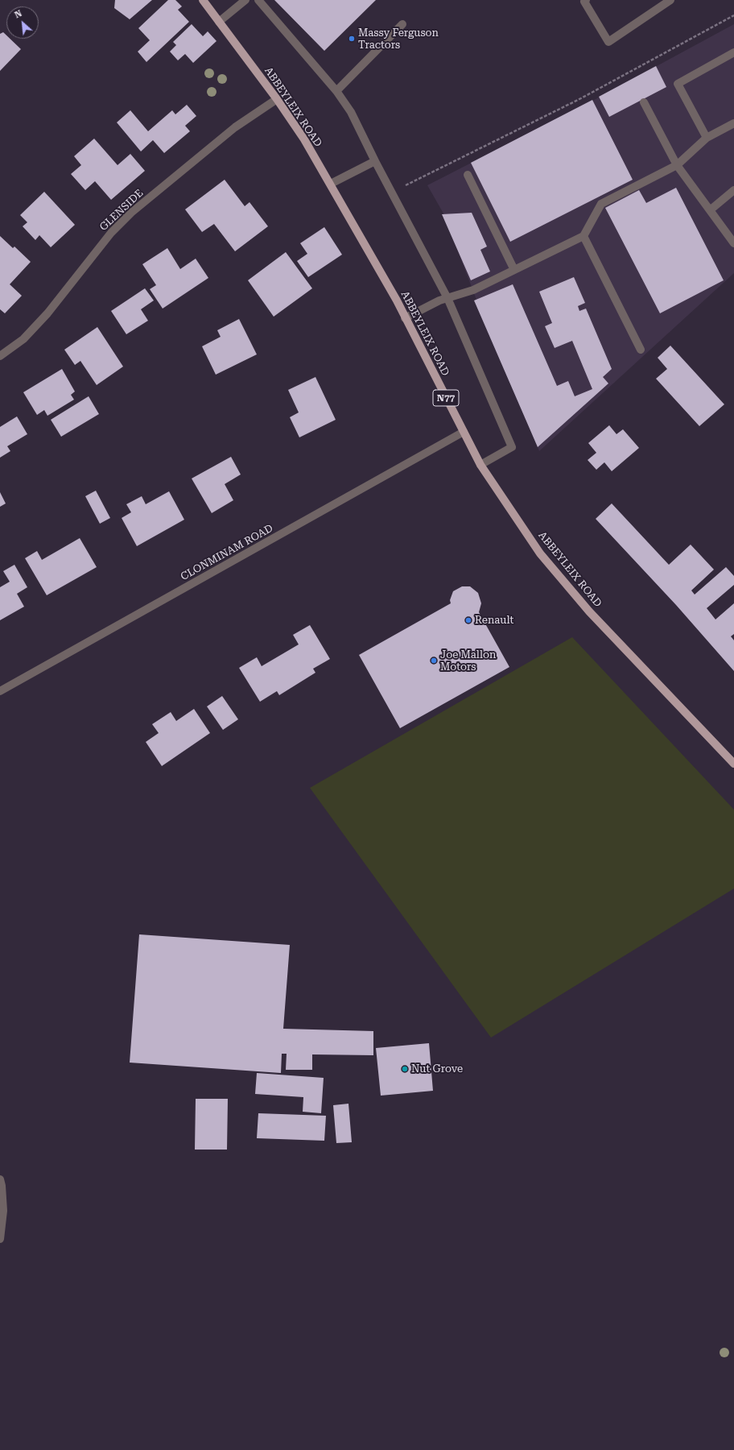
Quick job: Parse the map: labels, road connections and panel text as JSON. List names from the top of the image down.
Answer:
{
  "streets": {
    "main road": ["ABBEYLEIX ROAD", "N77"],
    "street": ["GLENSIDE", "CLONMINAM ROAD"]
  },
  "crossings": [
    ["ABBEYLEIX ROAD", "GLENSIDE"],
    ["ABBEYLEIX ROAD", "CLONMINAM ROAD"]
  ],
  "places": [
    "Massy Ferguson Tractors",
    "Renault",
    "Joe Mallon Motors",
    "Nut Grove"
  ],
  "north": "top left"
}
